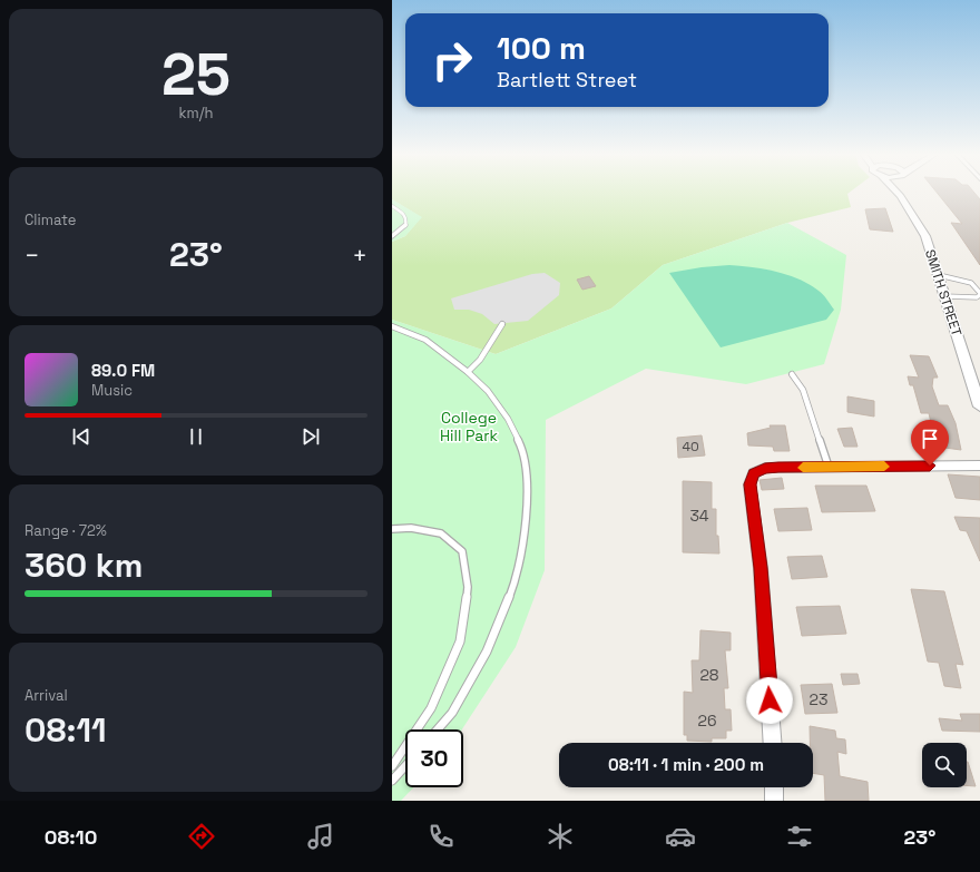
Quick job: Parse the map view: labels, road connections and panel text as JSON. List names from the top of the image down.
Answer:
{
  "streets": {
    "street": ["SMITH STREET"]
  },
  "parks": ["College Hill Park"],
  "house_numbers": [
    "40",
    "34",
    "28",
    "23",
    "26"
  ],
  "page": {
    "tile": [
      ["25", "km/h"],
      "Climate",
      ["Range · 72%", "360 km"],
      ["Arrival", "08:11"]
    ],
    "turn": ["100 m", "Bartlett Street"],
    "heat": ["−", "23°", "+"],
    "song": ["89.0 FM", "Music"],
    "limit": "30",
    "trip": "08:11 · 1 min · 200 m",
    "tabs": ["08:10", "23°"]
  }
}
